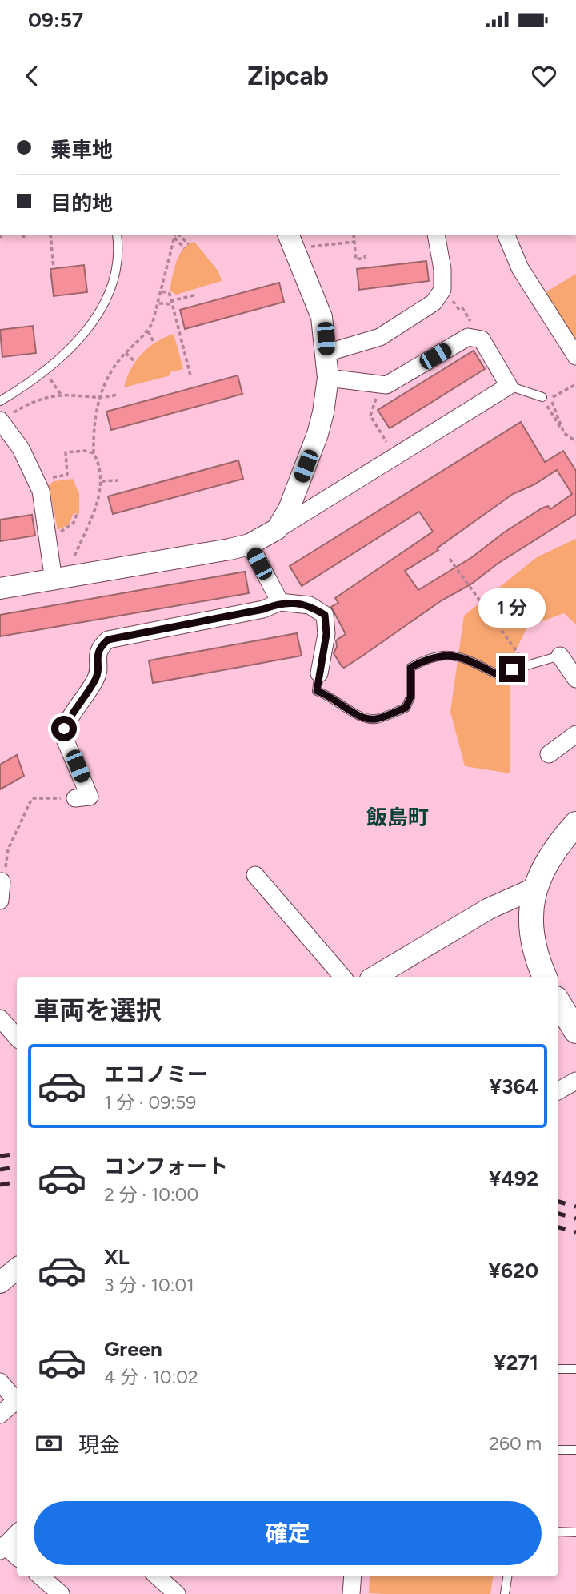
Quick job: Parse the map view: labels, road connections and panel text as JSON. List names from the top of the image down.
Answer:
{
  "districts": ["飯島町"],
  "page": {
    "status": "09:57",
    "header": "Zipcab",
    "banner": ["乗車地", "目的地"],
    "bubble": "1 分",
    "heading": "車両を選択",
    "list": [
      {
        "name": "エコノミー",
        "note": "1 分 · 09:59",
        "value": "¥364"
      },
      {
        "name": "コンフォート",
        "note": "2 分 · 10:00",
        "value": "¥492"
      },
      {
        "name": "XL",
        "note": "3 分 · 10:01",
        "value": "¥620"
      },
      {
        "name": "Green",
        "note": "4 分 · 10:02",
        "value": "¥271"
      }
    ],
    "pay": ["現金", "260 m"],
    "buttons": "確定"
  }
}
